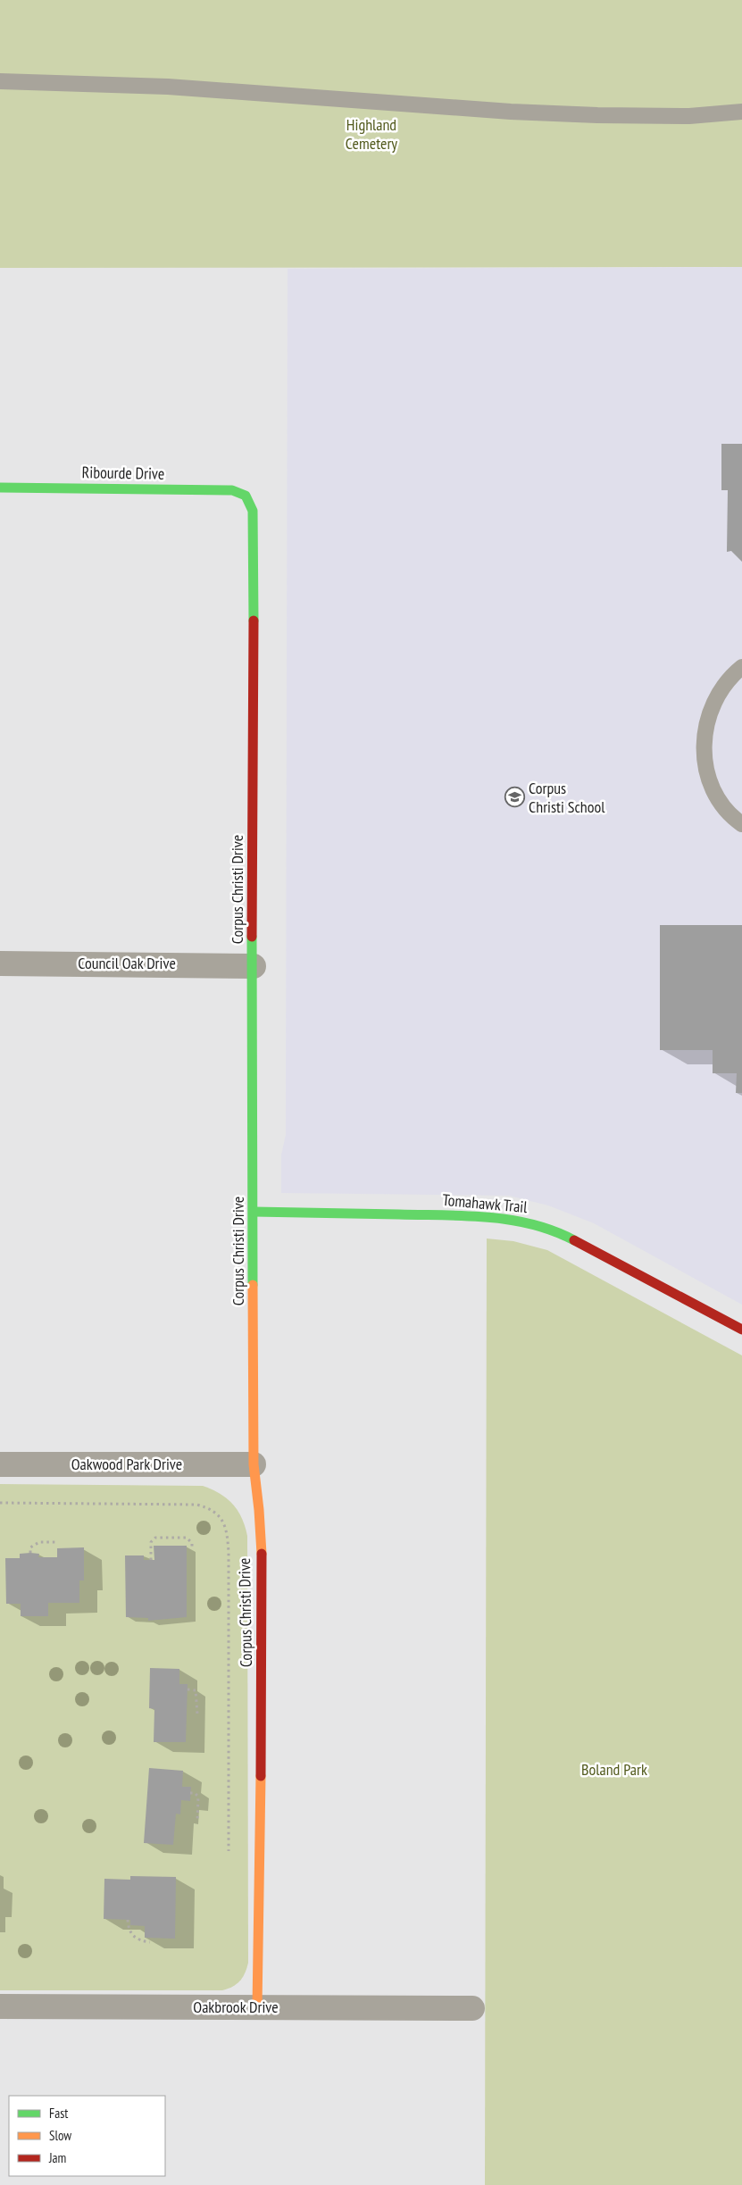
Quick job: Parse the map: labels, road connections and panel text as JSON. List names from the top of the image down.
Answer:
{
  "streets": {
    "street": [
      "Ribourde Drive",
      "Corpus Christi Drive",
      "Council Oak Drive",
      "Tomahawk Trail",
      "Oakwood Park Drive",
      "Oakbrook Drive"
    ]
  },
  "crossings": [
    ["Ribourde Drive", "Corpus Christi Drive"],
    ["Corpus Christi Drive", "Council Oak Drive"],
    ["Corpus Christi Drive", "Tomahawk Trail"],
    ["Corpus Christi Drive", "Oakwood Park Drive"],
    ["Corpus Christi Drive", "Oakbrook Drive"]
  ],
  "parks": ["Highland Cemetery", "Boland Park"],
  "places": {
    "school or university": ["Corpus Christi School"]
  },
  "legend": ["Fast", "Slow", "Jam"]
}
